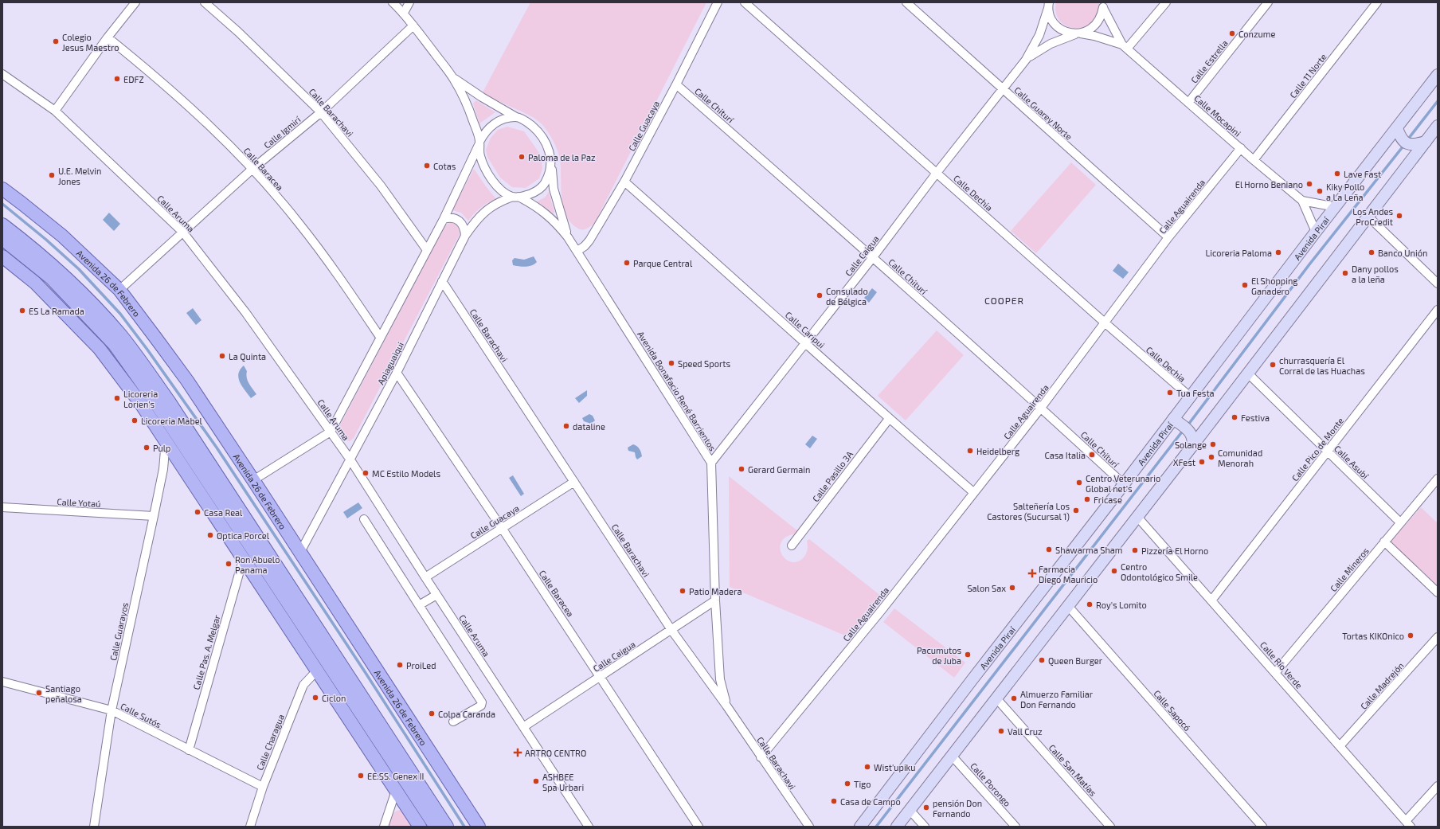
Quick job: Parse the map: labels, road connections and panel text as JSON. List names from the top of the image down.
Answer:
{
  "streets": {
    "main road": ["Avenida Piraí", "Avenida 26 de Febrero"],
    "street": [
      "Calle Estrella",
      "Calle 11 Norte",
      "Calle Chiturí",
      "Calle Barachavi",
      "Calle Guarey Norte",
      "Calle Mocapini",
      "Calle Guacaya",
      "Calle Igmirí",
      "Calle Baracea",
      "Calle Dechia",
      "Calle Aguairenda",
      "Calle Aruma",
      "Calle Caigua",
      "Calle Caripui",
      "Apiaguaiqui",
      "Avenida Bonafacio René Barrientos",
      "Calle Pico de Monte",
      "Calle Asubí",
      "Calle Pasillo 3A",
      "Calle Yotaú",
      "Calle Mineros",
      "Calle Guarayos",
      "Calle Pas. A. Melgar",
      "Calle Río Verde",
      "Calle Madrejón",
      "Calle Sapocó",
      "Calle Sutós",
      "Calle Charagua",
      "Calle San Matías",
      "Calle Porongo"
    ]
  },
  "crossings": [
    ["Calle Estrella", "Calle Mocapini"],
    ["Calle 11 Norte", "Calle Mocapini"],
    ["Calle Chiturí", "Calle Guacaya"],
    ["Calle Chiturí", "Calle Aguairenda"],
    ["Calle Chiturí", "Avenida Piraí"],
    ["Calle Chiturí", "Calle Caigua"],
    ["Calle Barachavi", "Calle Guacaya"],
    ["Calle Barachavi", "Calle Igmirí"],
    ["Calle Barachavi", "Calle Aguairenda"],
    ["Calle Barachavi", "Calle Caigua"],
    ["Calle Barachavi", "Apiaguaiqui"],
    ["Calle Barachavi", "Avenida Bonafacio René Barrientos"],
    ["Calle Guarey Norte", "Calle Aguairenda"],
    ["Calle Guarey Norte", "Calle Caigua"],
    ["Calle Mocapini", "Calle Aguairenda"],
    ["Calle Mocapini", "Avenida Piraí"],
    ["Calle Mocapini", "Calle Caigua"],
    ["Calle Guacaya", "Calle Baracea"],
    ["Calle Guacaya", "Calle Aruma"],
    ["Calle Guacaya", "Calle Caripui"],
    ["Calle Guacaya", "Avenida Bonafacio René Barrientos"],
    ["Calle Igmirí", "Calle Baracea"],
    ["Calle Igmirí", "Calle Aruma"],
    ["Calle Igmirí", "Avenida 26 de Febrero"],
    ["Calle Baracea", "Calle Caigua"],
    ["Calle Baracea", "Apiaguaiqui"],
    ["Calle Dechia", "Calle Aguairenda"],
    ["Calle Dechia", "Avenida Piraí"],
    ["Calle Dechia", "Calle Caigua"],
    ["Calle Aguairenda", "Calle Caripui"],
    ["Calle Aruma", "Calle Caigua"],
    ["Calle Aruma", "Apiaguaiqui"],
    ["Calle Caigua", "Calle Caripui"],
    ["Calle Caigua", "Avenida Bonafacio René Barrientos"],
    ["Avenida 26 de Febrero", "Apiaguaiqui"],
    ["Calle Caripui", "Calle Pasillo 3A"],
    ["Apiaguaiqui", "Avenida Bonafacio René Barrientos"],
    ["Calle Pico de Monte", "Calle Asubí"],
    ["Calle Pico de Monte", "Calle Río Verde"],
    ["Calle Asubí", "Calle Mineros"],
    ["Calle Yotaú", "Calle Guarayos"],
    ["Calle Mineros", "Calle Río Verde"],
    ["Calle Guarayos", "Calle Sutós"],
    ["Calle Pas. A. Melgar", "Calle Sutós"],
    ["Calle Río Verde", "Calle Madrejón"],
    ["Calle Sutós", "Calle Charagua"]
  ],
  "districts": ["COOPER"],
  "places": {
    "other": [
      "Conzume",
      "Colegio Jesus Maestro",
      "EDFZ",
      "Paloma de la Paz",
      "Cotas",
      "Lave Fast",
      "U.E. Melvin Jones",
      "El Horno Beniano",
      "Kiky Pollo a La Leña",
      "Los Andes ProCredit",
      "Licoreria Paloma",
      "Banco Unión",
      "Parque Central",
      "Dany pollos a la leña",
      "El Shopping Ganadero",
      "Consulado de Bélgica",
      "ES La Ramada",
      "La Quinta",
      "Speed Sports",
      "churrasquería El Corral de las Huachas",
      "Tua Festa",
      "Licoreria Lorien's",
      "Festiva",
      "Licoreria Mabel",
      "dataline",
      "Solange",
      "Pulp",
      "Heidelberg",
      "Casa Italia",
      "Comunidad Menorah",
      "XFest",
      "Gerard Germain",
      "MC Estilo Models",
      "Centro Veterunario Global net's",
      "Fricase",
      "Salteñería Los Castores (Sucursal 1)",
      "Casa Real",
      "Optica Porcel",
      "Shawarma Sham",
      "Pizzería El Horno",
      "Ron Abuelo Panama",
      "Centro Odontológico Smile",
      "Salon Sax",
      "Patio Madera",
      "Roy's Lomito",
      "Tortas KIKOnico",
      "Pacumutos de Juba",
      "Queen Burger",
      "ProiLed",
      "Santiago peñalosa",
      "Ciclon",
      "Almuerzo Familiar Don Fernando",
      "Colpa Caranda",
      "Vall Cruz",
      "Wist'upiku",
      "EE.SS. Genex II",
      "ASHBEE Spa Urbari",
      "Tigo",
      "Casa de Campo",
      "pensión Don Fernando"
    ],
    "health": ["Farmacia Diego Mauricio", "ARTRO CENTRO"]
  }
}
